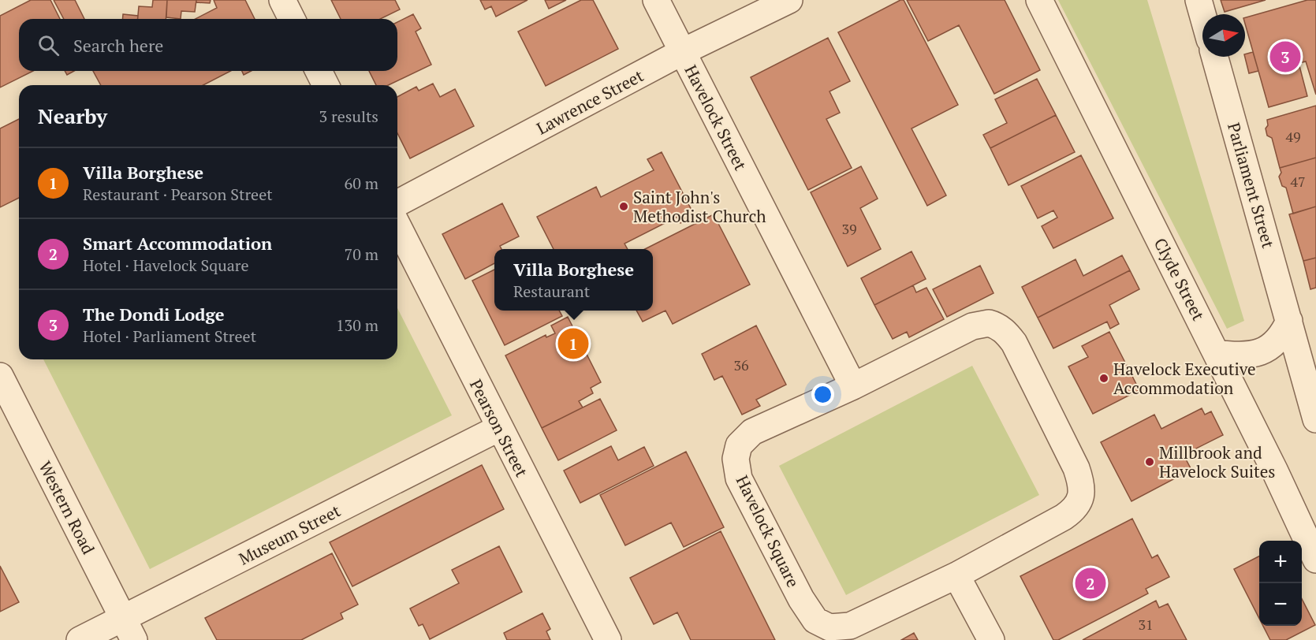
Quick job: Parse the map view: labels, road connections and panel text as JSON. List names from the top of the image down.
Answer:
{
  "streets": {
    "street": [
      "Lawrence Street",
      "Havelock Street",
      "Parliament Street",
      "Clyde Street",
      "Pearson Street",
      "Western Road",
      "Havelock Square",
      "Museum Street"
    ]
  },
  "crossings": [
    ["Lawrence Street", "Havelock Street"],
    ["Havelock Street", "Havelock Square"],
    ["Pearson Street", "Museum Street"],
    ["Western Road", "Museum Street"]
  ],
  "places": ["Saint John's Methodist Church", "Havelock Executive Accommodation", "Millbrook and Havelock Suites"],
  "house_numbers": [
    "49",
    "47",
    "39",
    "36",
    "31"
  ],
  "north": "right",
  "page": {
    "search": "Search here",
    "pins": ["3", "1", "2"],
    "heading": ["Nearby", "3 results"],
    "list": [
      {
        "mark": "1",
        "name": "Villa Borghese",
        "note": "Restaurant · Pearson Street",
        "value": "60 m"
      },
      {
        "mark": "2",
        "name": "Smart Accommodation",
        "note": "Hotel · Havelock Square",
        "value": "70 m"
      },
      {
        "mark": "3",
        "name": "The Dondi Lodge",
        "note": "Hotel · Parliament Street",
        "value": "130 m"
      }
    ],
    "popup": ["Villa Borghese", "Restaurant"],
    "map_buttons": ["+", "−"]
  }
}
